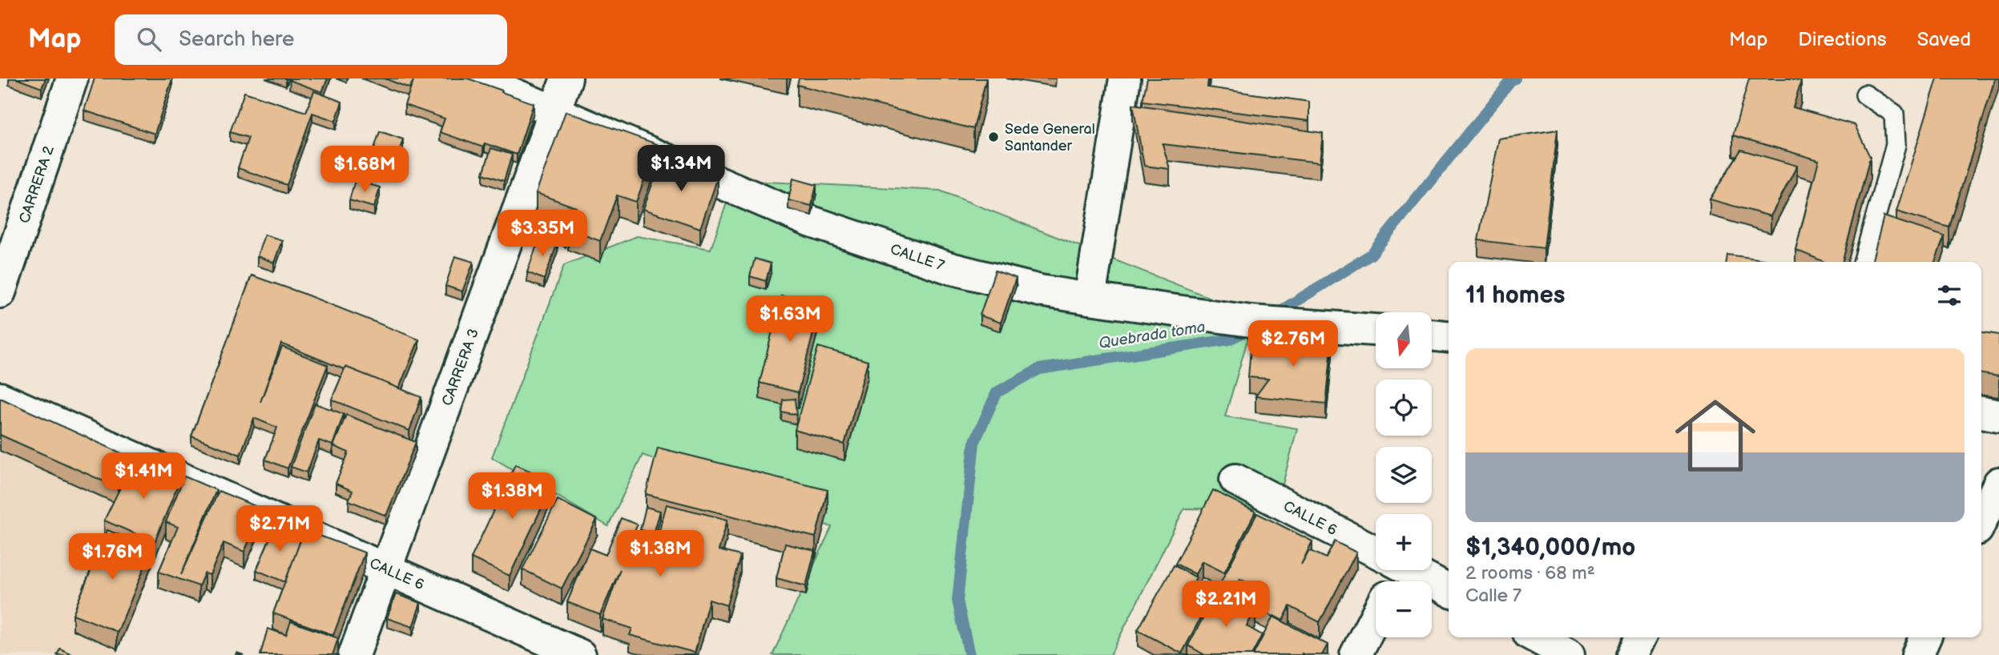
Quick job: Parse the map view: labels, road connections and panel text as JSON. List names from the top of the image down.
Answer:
{
  "streets": {
    "street": [
      "CARRERA 2",
      "CALLE 7",
      "CARRERA 3",
      "CALLE 6"
    ]
  },
  "crossings": [
    ["CALLE 7", "CARRERA 3"],
    ["CARRERA 3", "CALLE 6"]
  ],
  "water": ["Quebrada toma"],
  "places": ["Sede General Santander"],
  "north": "bottom",
  "page": {
    "header": "Map",
    "search": "Search here",
    "nav": ["Map", "Directions", "Saved"],
    "price": [
      "$1.34M",
      "$1.68M",
      "$3.35M",
      "$1.63M",
      "$2.76M",
      "$1.41M",
      "$1.38M",
      "$2.71M",
      "$1.38M",
      "$1.76M",
      "$2.21M"
    ],
    "heading": "11 homes",
    "map_buttons": ["+", "−"],
    "list": [
      {
        "name": "$1,340,000/mo",
        "note": "2 rooms · 68 m² · Calle 7"
      }
    ]
  }
}
